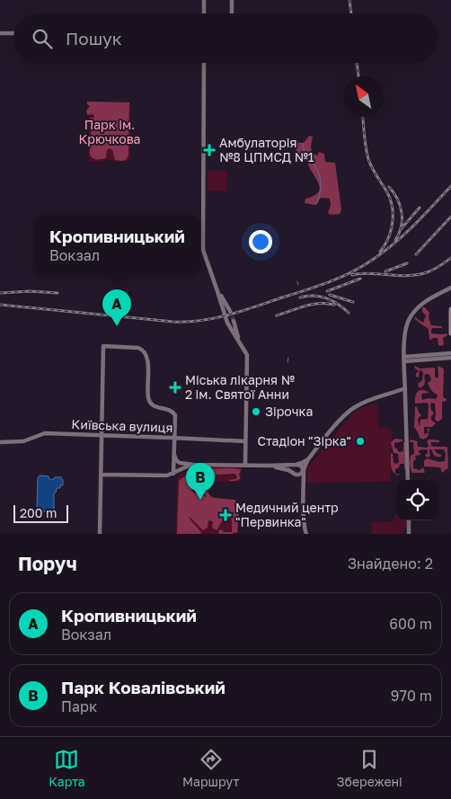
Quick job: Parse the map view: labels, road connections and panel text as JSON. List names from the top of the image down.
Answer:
{
  "streets": {
    "main road": ["Київська вулиця"]
  },
  "parks": ["Парк ім. Крючкова"],
  "places": {
    "health": ["Амбулаторія №8 ЦПМСД №1", "Міська лікарня № 2 ім. Святої Анни", "Медичний центр \"Первинка\""],
    "other": ["Зірочка", "Стадіон \"Зірка\""]
  },
  "scale_bar": "200 m",
  "north": "top left",
  "page": {
    "search": "Пошук",
    "popup": ["Кропивницький", "Вокзал"],
    "pins": ["A", "B"],
    "scale": "200 m",
    "heading": ["Поруч", "Знайдено: 2"],
    "list": [
      {
        "mark": "A",
        "name": "Кропивницький",
        "note": "Вокзал",
        "value": "600 m"
      },
      {
        "mark": "B",
        "name": "Парк Ковалівський",
        "note": "Парк",
        "value": "970 m"
      }
    ],
    "nav": ["Карта", "Маршрут", "Збережені"]
  }
}
